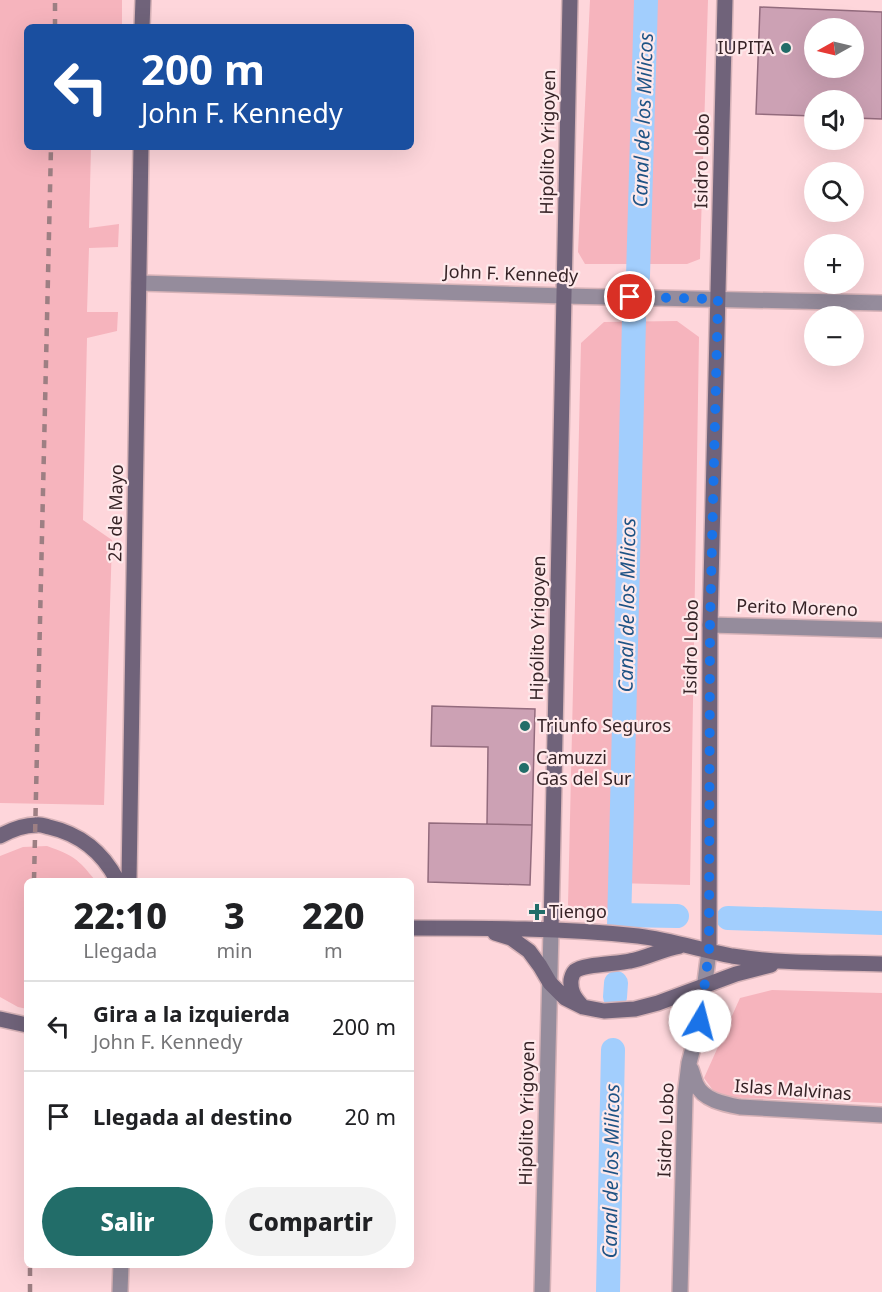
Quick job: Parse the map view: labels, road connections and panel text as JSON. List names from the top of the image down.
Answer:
{
  "streets": {
    "main road": ["Hipólito Yrigoyen", "Isidro Lobo", "25 de Mayo"],
    "street": ["John F. Kennedy", "Perito Moreno", "Islas Malvinas"]
  },
  "crossings": [
    ["Hipólito Yrigoyen", "John F. Kennedy"],
    ["Isidro Lobo", "John F. Kennedy"],
    ["Isidro Lobo", "Perito Moreno"],
    ["Isidro Lobo", "Islas Malvinas"],
    ["John F. Kennedy", "25 de Mayo"]
  ],
  "water": ["Canal de los Milicos"],
  "places": {
    "other": ["IUPITA", "Triunfo Seguros", "Camuzzi Gas del Sur"],
    "health": ["Tiengo"]
  },
  "north": "left",
  "page": {
    "map_buttons": ["+", "−"],
    "turn": ["200 m", "John F. Kennedy"],
    "eta": [
      "22:10",
      "Llegada",
      "3",
      "min",
      "220",
      "m"
    ],
    "list": [
      {
        "name": "Gira a la izquierda",
        "note": "John F. Kennedy",
        "value": "200 m"
      },
      {
        "name": "Llegada al destino",
        "value": "20 m"
      }
    ],
    "buttons": ["Salir", "Compartir"]
  }
}
